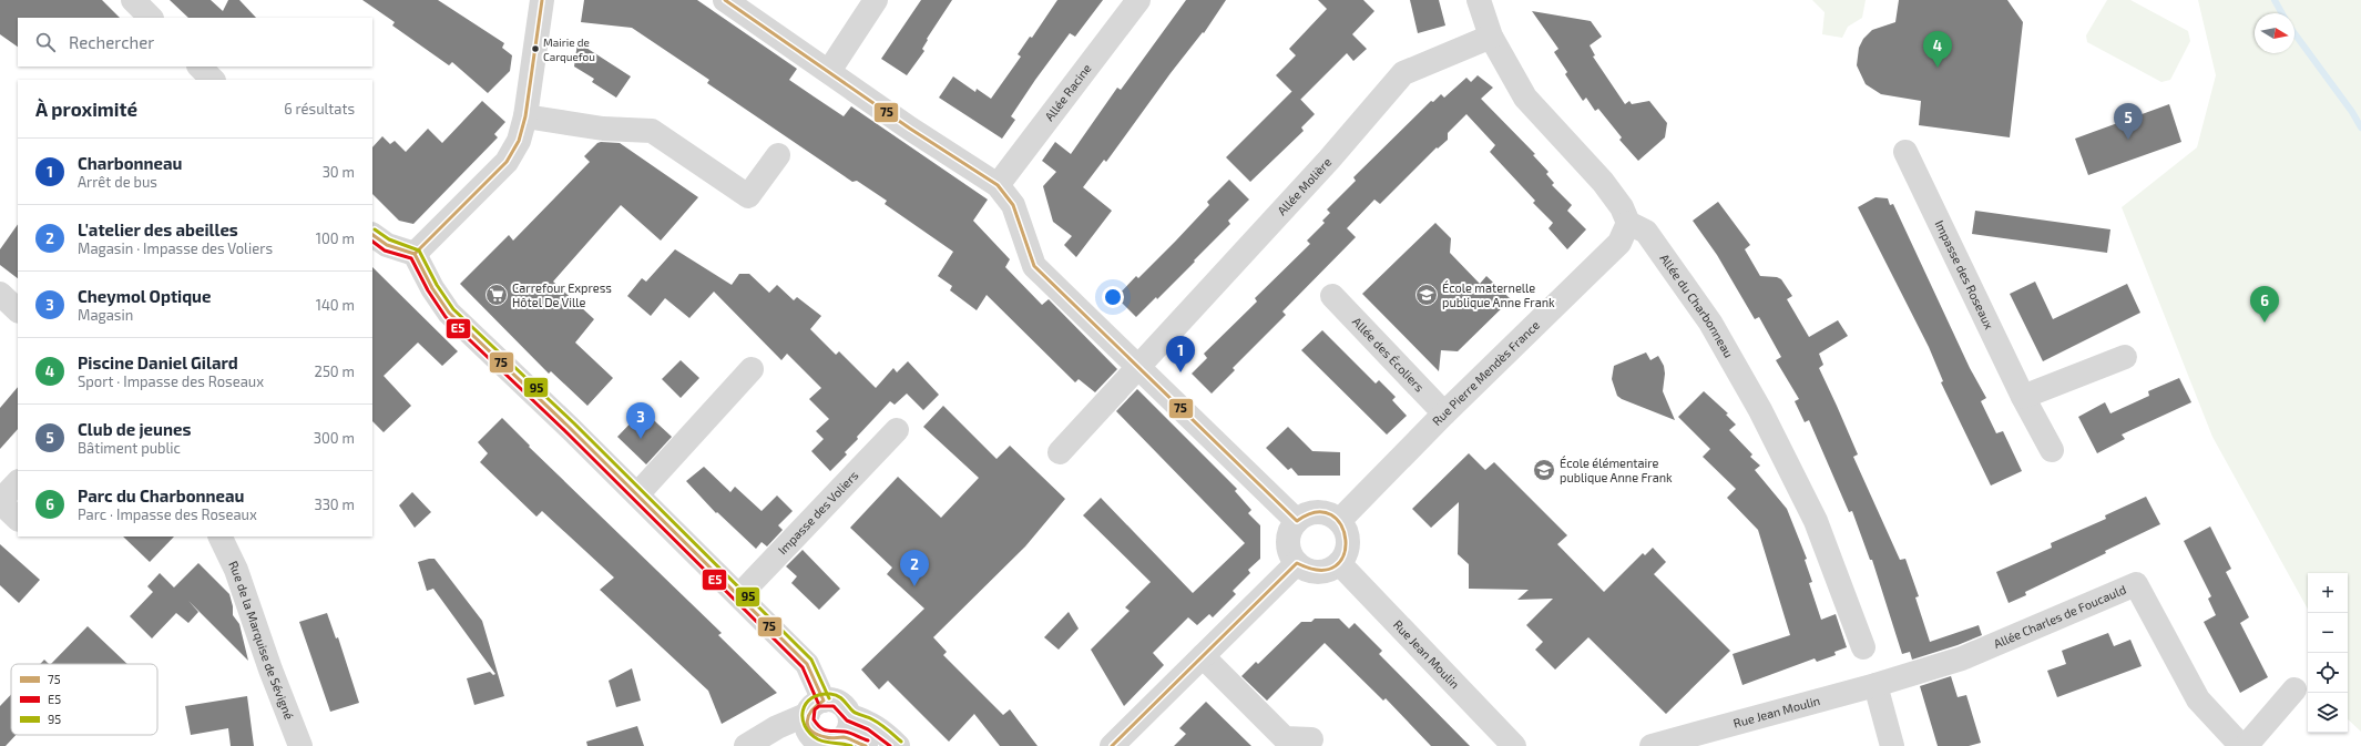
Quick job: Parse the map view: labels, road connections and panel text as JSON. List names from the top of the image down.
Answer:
{
  "streets": {
    "street": [
      "Allée Racine",
      "Allée Molière",
      "Impasse des Roseaux",
      "Allée du Charbonneau",
      "Allée des Écoliers",
      "Rue Pierre Mendès France",
      "Impasse des Voliers",
      "Allée Charles de Foucauld",
      "Rue de la Marquise de Sévigné",
      "Rue Jean Moulin"
    ]
  },
  "crossings": [
    ["Allée du Charbonneau", "Rue Pierre Mendès France"],
    ["Allée des Écoliers", "Rue Pierre Mendès France"],
    ["Rue Pierre Mendès France", "Rue Jean Moulin"],
    ["Allée Charles de Foucauld", "Rue Jean Moulin"]
  ],
  "places": {
    "other": ["Mairie de Carquefou"],
    "supermarket": ["Carrefour Express Hôtel De Ville"],
    "school or university": ["École maternelle publique Anne Frank", "École élémentaire publique Anne Frank"]
  },
  "lines": ["transit line 75", "transit line 95", "transit line E5"],
  "legend": ["75", "E5", "95"],
  "north": "right",
  "page": {
    "search": "Rechercher",
    "pins": [
      "4",
      "5",
      "6",
      "1",
      "3",
      "2"
    ],
    "heading": ["À proximité", "6 résultats"],
    "list": [
      {
        "mark": "1",
        "name": "Charbonneau",
        "note": "Arrêt de bus",
        "value": "30 m"
      },
      {
        "mark": "2",
        "name": "L'atelier des abeilles",
        "note": "Magasin · Impasse des Voliers",
        "value": "100 m"
      },
      {
        "mark": "3",
        "name": "Cheymol Optique",
        "note": "Magasin",
        "value": "140 m"
      },
      {
        "mark": "4",
        "name": "Piscine Daniel Gilard",
        "note": "Sport · Impasse des Roseaux",
        "value": "250 m"
      },
      {
        "mark": "5",
        "name": "Club de jeunes",
        "note": "Bâtiment public",
        "value": "300 m"
      },
      {
        "mark": "6",
        "name": "Parc du Charbonneau",
        "note": "Parc · Impasse des Roseaux",
        "value": "330 m"
      }
    ],
    "map_buttons": ["+", "−"]
  }
}
